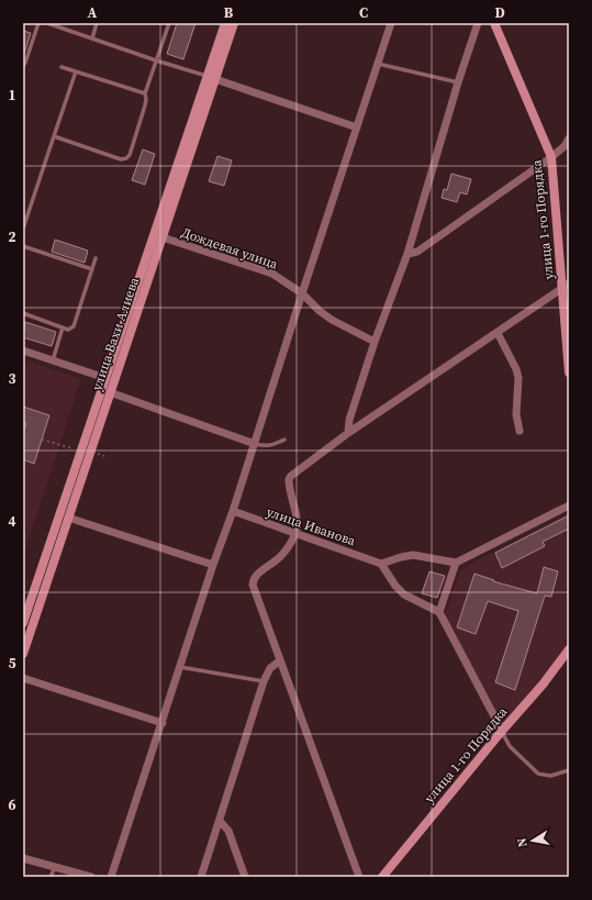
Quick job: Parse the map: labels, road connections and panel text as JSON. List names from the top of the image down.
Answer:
{
  "streets": {
    "main road": ["улица 1-го Порядка", "улица Вахи Алиева"],
    "street": ["Дождевая улица", "улица Иванова"]
  },
  "crossings": [
    ["Дождевая улица", "улица Вахи Алиева"]
  ],
  "north": "left",
  "grid": {
    "columns": [
      "A",
      "B",
      "C",
      "D"
    ],
    "rows": [
      "1",
      "2",
      "3",
      "4",
      "5",
      "6"
    ]
  }
}
